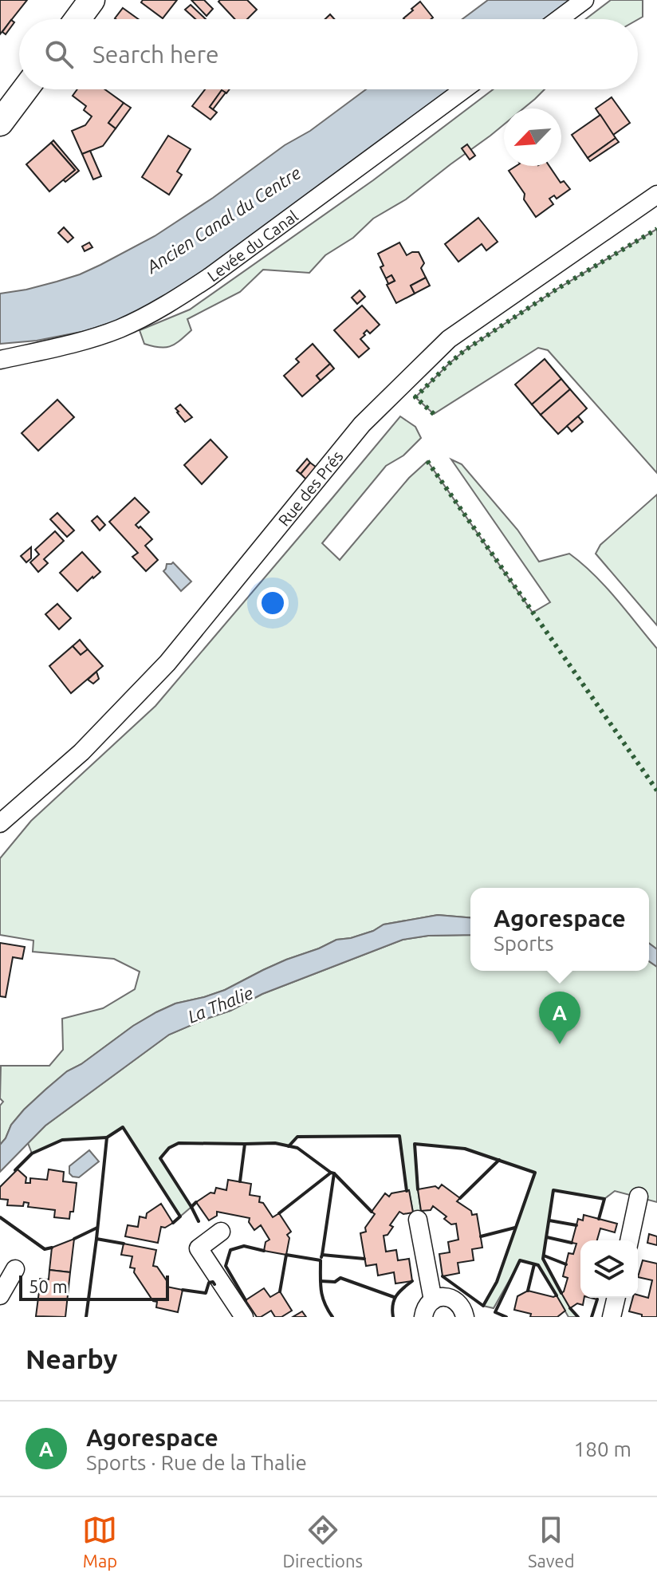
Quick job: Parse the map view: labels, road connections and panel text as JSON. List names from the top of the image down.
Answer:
{
  "streets": {
    "street": ["Levée du Canal", "Rue des Prés"]
  },
  "water": ["Ancien Canal du Centre", "La Thalie"],
  "scale_bar": "50 m",
  "north": "bottom left",
  "page": {
    "search": "Search here",
    "popup": ["Agorespace", "Sports"],
    "pins": "A",
    "scale": "50 m",
    "heading": "Nearby",
    "list": [
      {
        "mark": "A",
        "name": "Agorespace",
        "note": "Sports · Rue de la Thalie",
        "value": "180 m"
      }
    ],
    "nav": ["Map", "Directions", "Saved"]
  }
}
